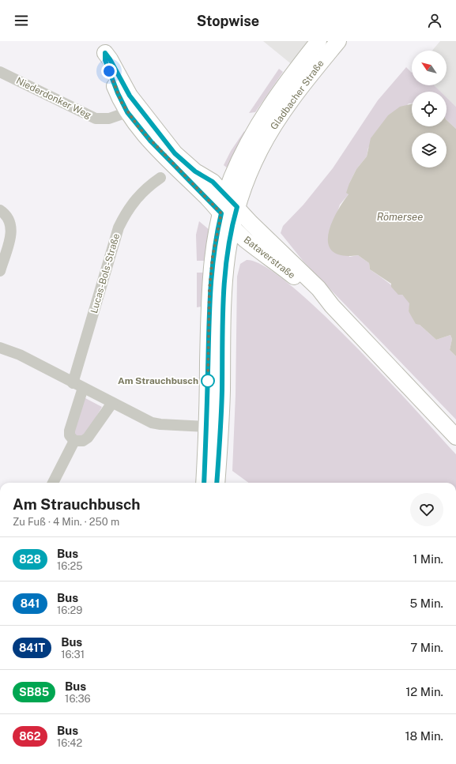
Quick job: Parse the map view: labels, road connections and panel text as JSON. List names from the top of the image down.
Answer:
{
  "streets": {
    "main road": ["Gladbacher Straße", "Bataverstraße"],
    "street": ["Niederdonker Weg", "Lucas-Bols-Straße"]
  },
  "crossings": [
    ["Gladbacher Straße", "Bataverstraße"],
    ["Niederdonker Weg", "Bataverstraße"]
  ],
  "water": ["Römersee"],
  "places": ["Am Strauchbusch"],
  "lines": ["bus line 828"],
  "north": "top left",
  "page": {
    "header": "Stopwise",
    "heading": ["Am Strauchbusch", "Zu Fuß · 4 Min. · 250 m"],
    "list": [
      {
        "mark": "828",
        "name": "Bus",
        "note": "16:25",
        "value": "1 Min."
      },
      {
        "mark": "841",
        "name": "Bus",
        "note": "16:29",
        "value": "5 Min."
      },
      {
        "mark": "841T",
        "name": "Bus",
        "note": "16:31",
        "value": "7 Min."
      },
      {
        "mark": "SB85",
        "name": "Bus",
        "note": "16:36",
        "value": "12 Min."
      },
      {
        "mark": "862",
        "name": "Bus",
        "note": "16:42",
        "value": "18 Min."
      }
    ]
  }
}
